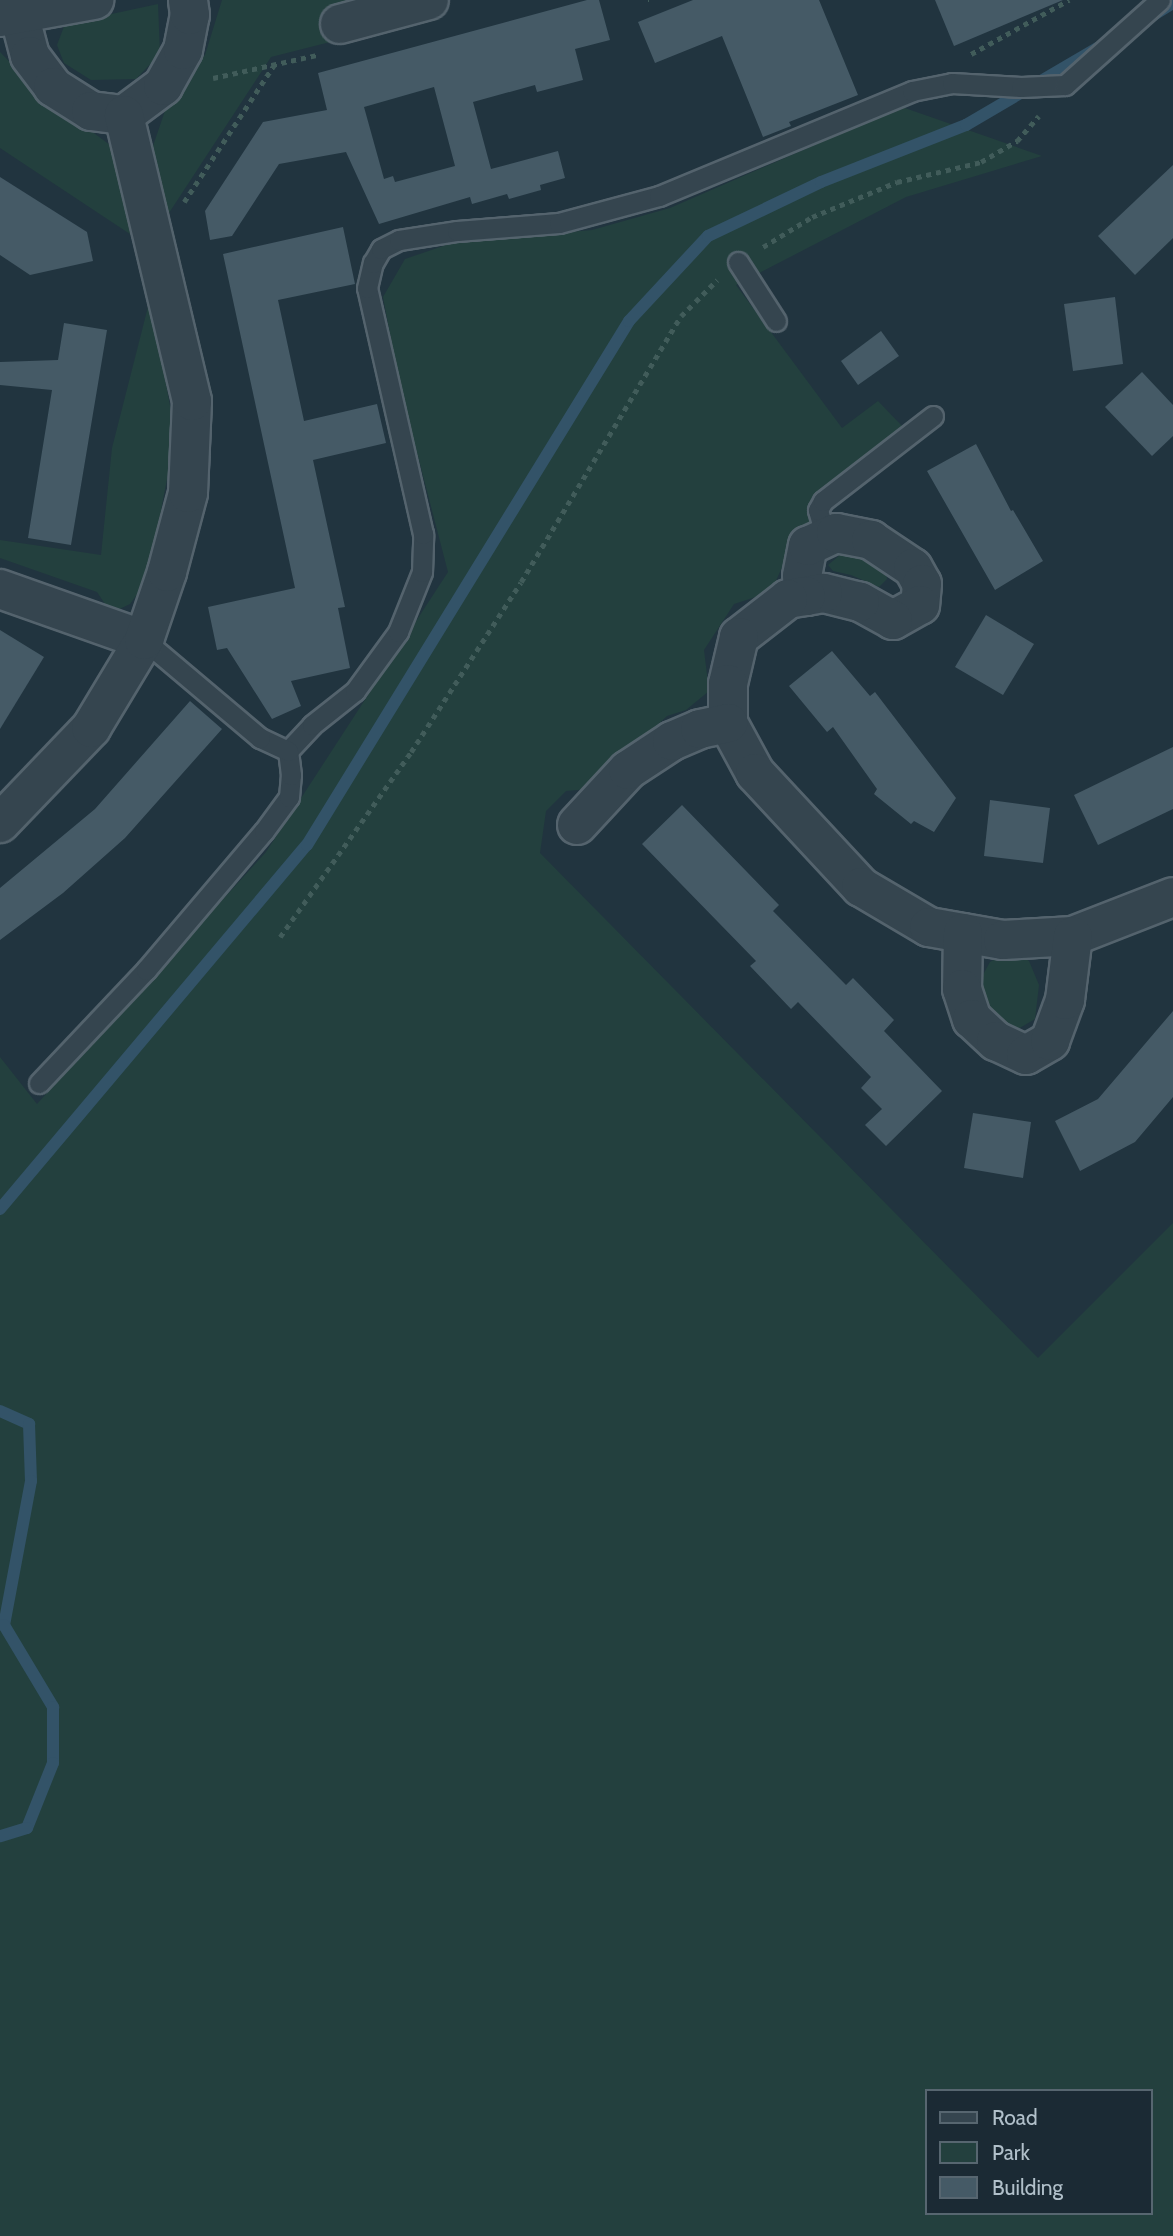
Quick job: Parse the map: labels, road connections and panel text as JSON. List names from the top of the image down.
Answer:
{
  "legend": ["Road", "Park", "Building"]
}
